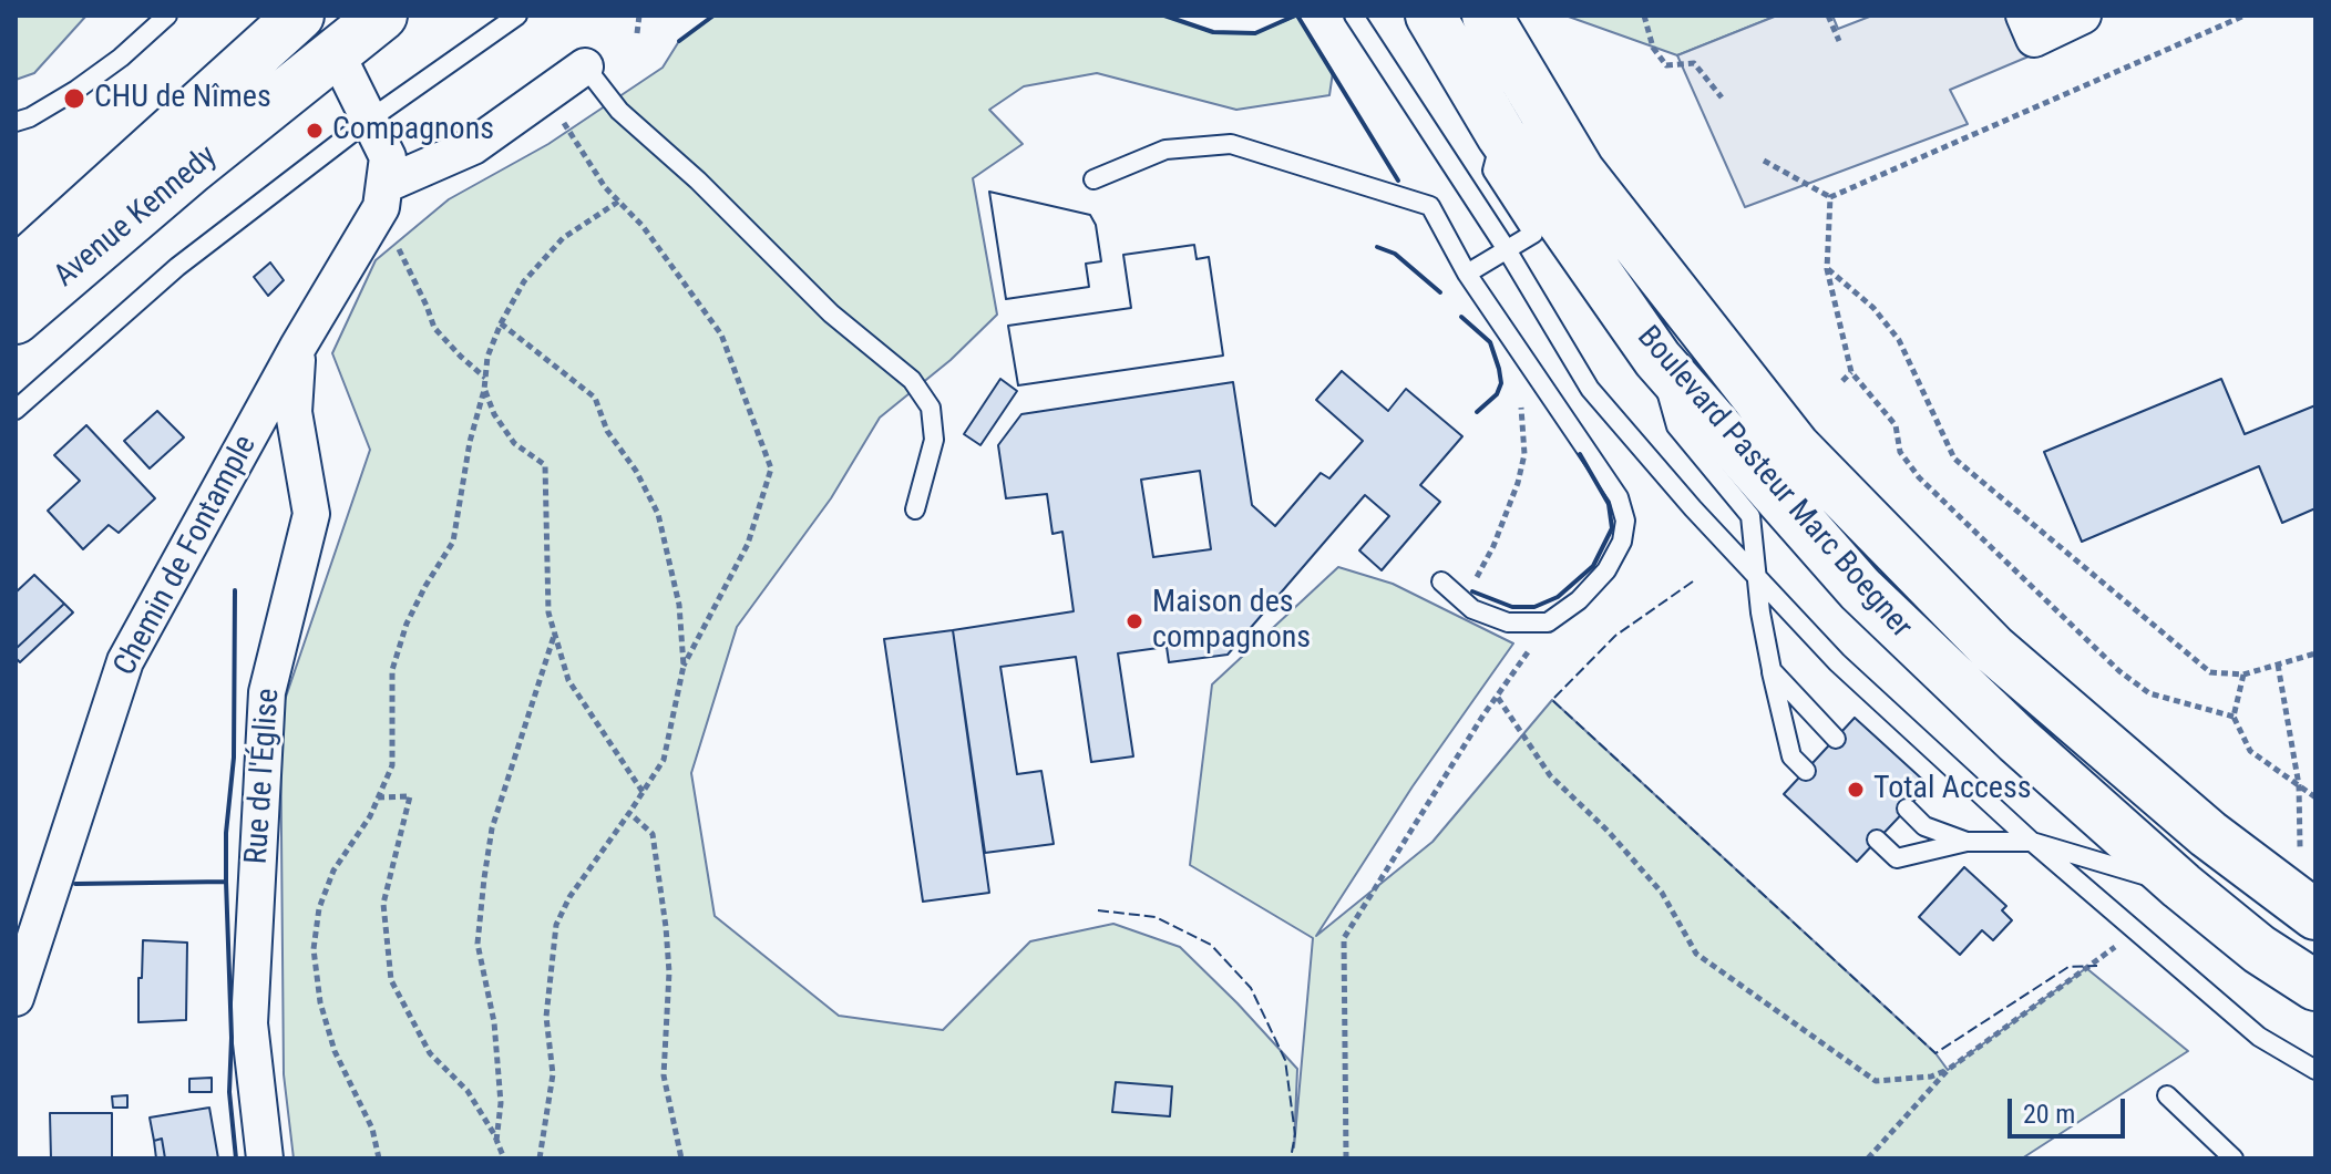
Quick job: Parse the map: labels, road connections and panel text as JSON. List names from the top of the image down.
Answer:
{
  "streets": {
    "main road": ["Avenue Kennedy", "Boulevard Pasteur Marc Boegner"],
    "street": ["Chemin de Fontample", "Rue de l'Église"]
  },
  "crossings": [
    ["Chemin de Fontample", "Rue de l'Église"]
  ],
  "places": [
    "CHU de Nîmes",
    "Compagnons",
    "Maison des compagnons",
    "Total Access"
  ],
  "scale_bar": "20 m"
}
